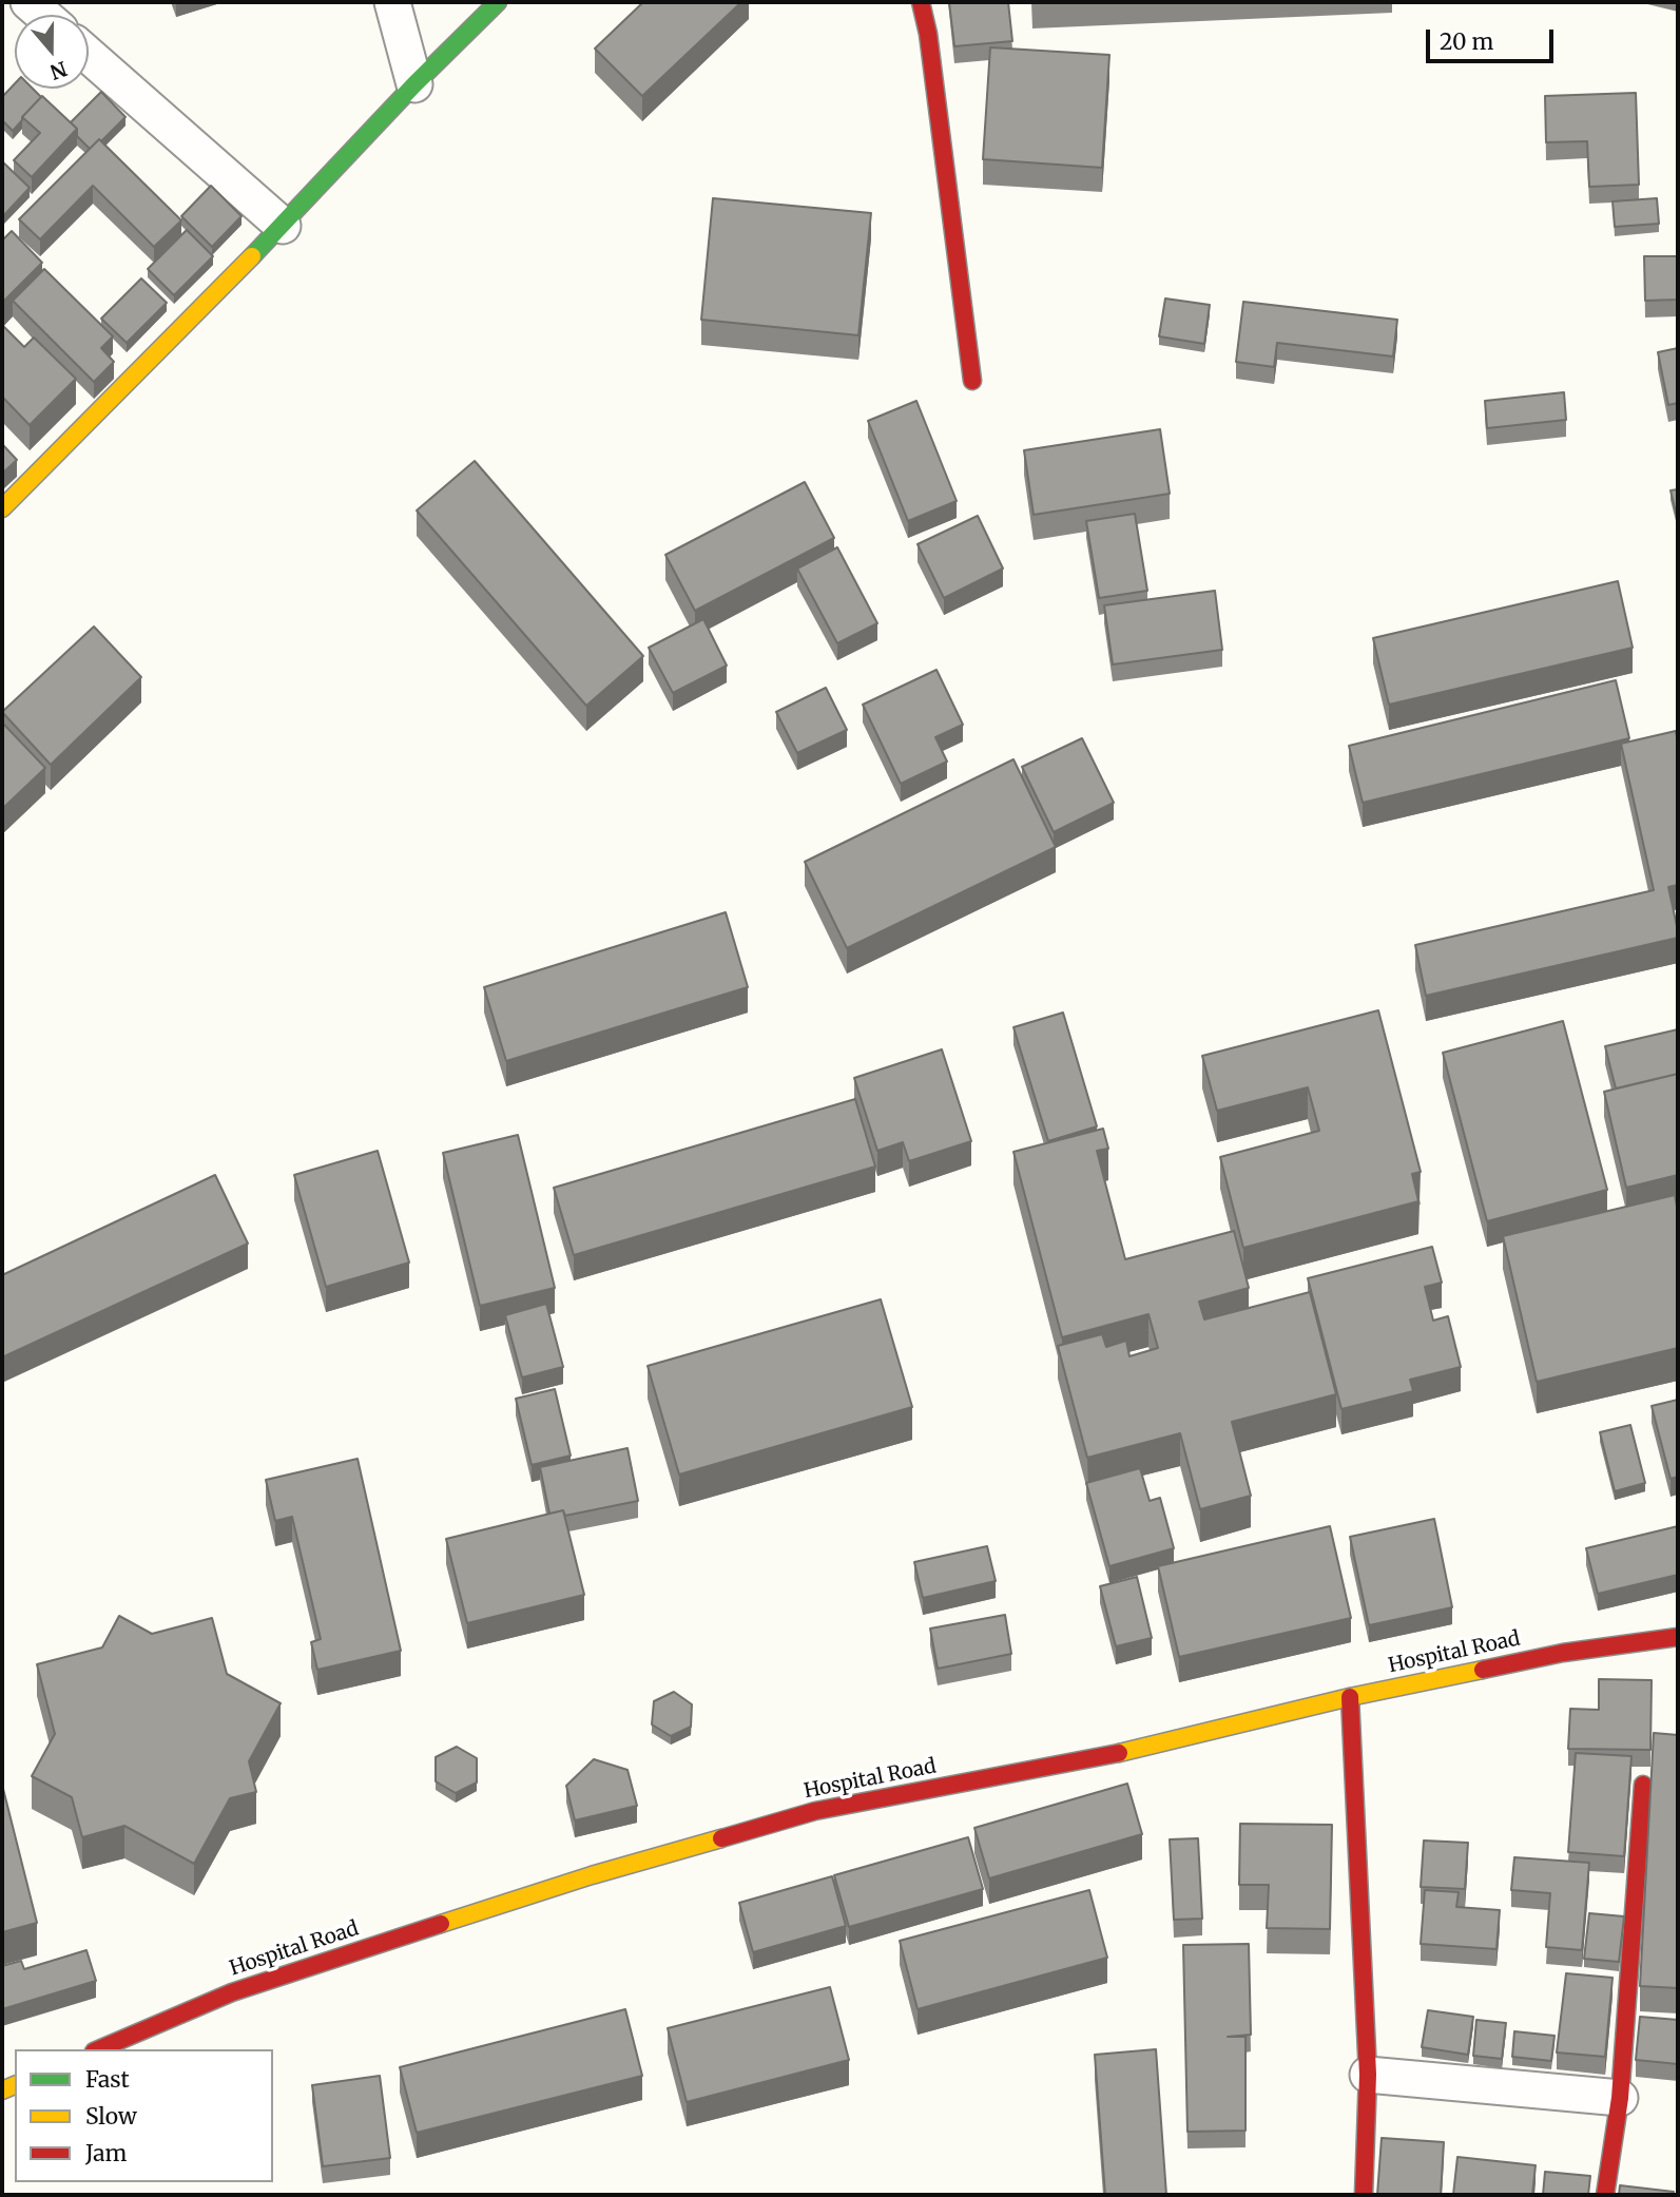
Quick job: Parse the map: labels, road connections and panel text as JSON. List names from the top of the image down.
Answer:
{
  "streets": {
    "street": ["Hospital Road"]
  },
  "legend": ["Fast", "Slow", "Jam"],
  "scale_bar": "20 m",
  "north": "bottom"
}
